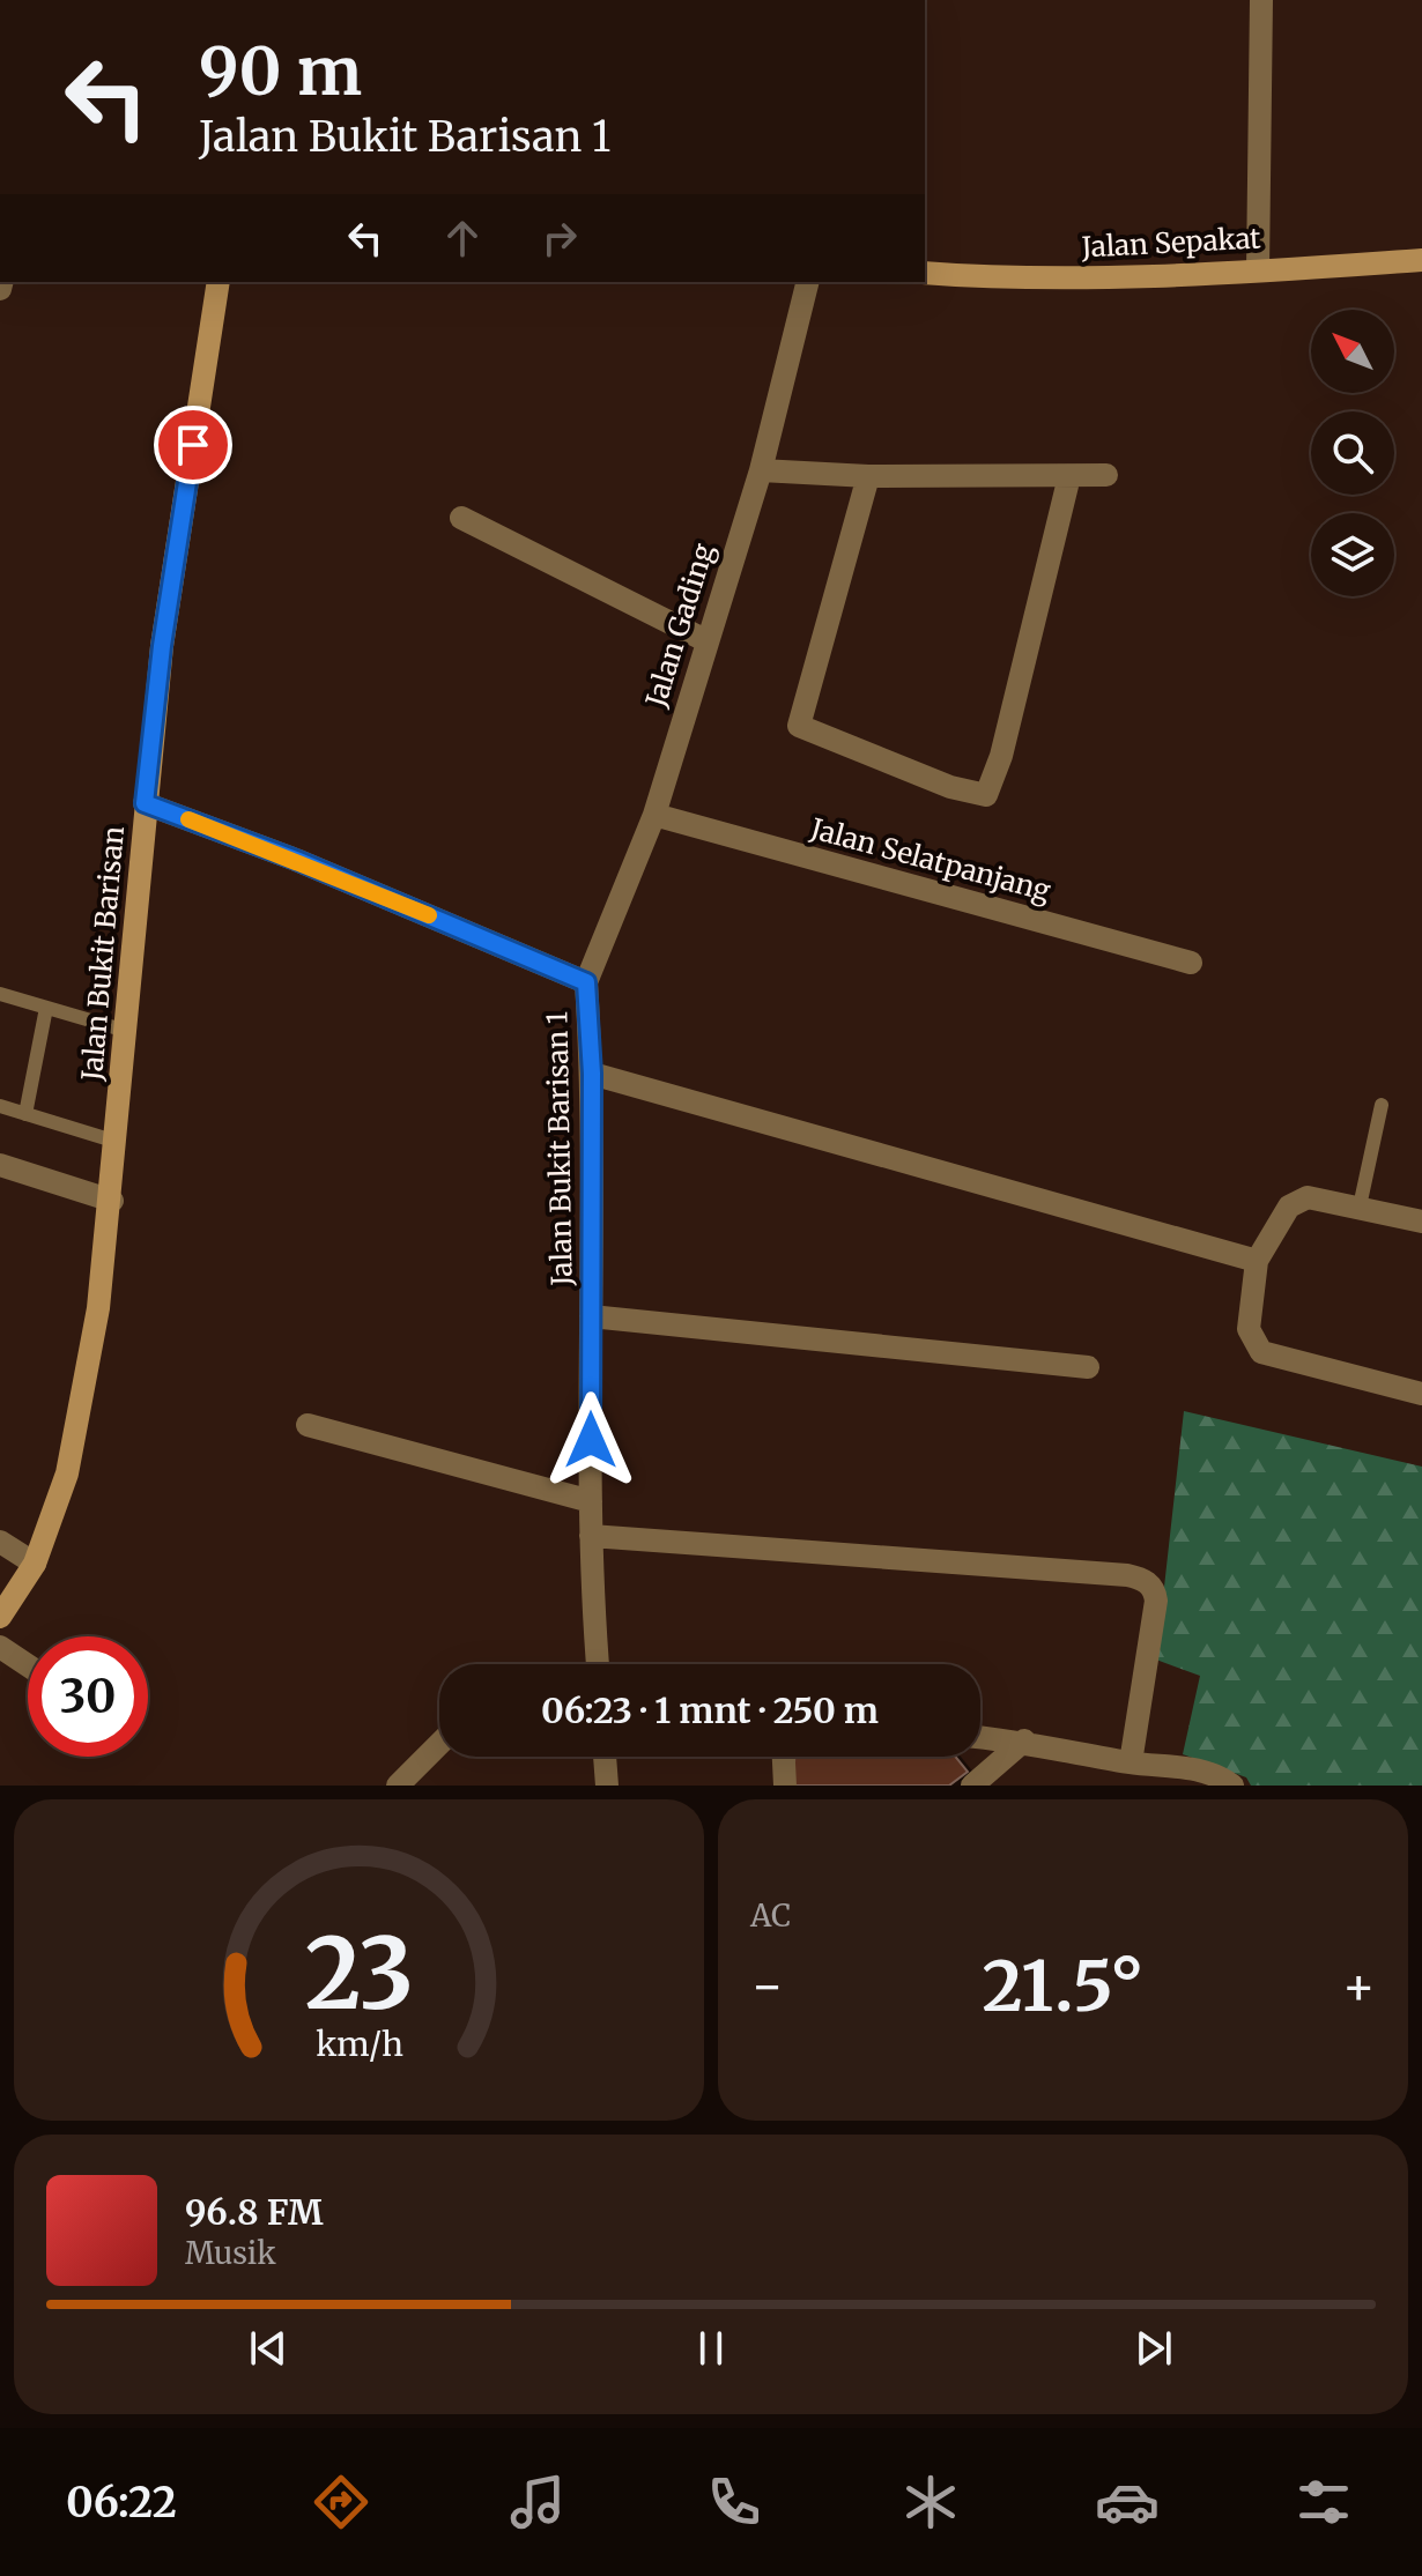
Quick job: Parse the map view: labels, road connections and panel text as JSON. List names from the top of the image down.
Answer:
{
  "streets": {
    "main road": ["Jalan Sepakat", "Jalan Bukit Barisan"],
    "street": ["Jalan Gading", "Jalan Selatpanjang", "Jalan Bukit Barisan 1"]
  },
  "crossings": [
    ["Jalan Gading", "Jalan Selatpanjang"],
    ["Jalan Gading", "Jalan Bukit Barisan 1"],
    ["Jalan Bukit Barisan", "Jalan Bukit Barisan 1"]
  ],
  "north": "top left",
  "page": {
    "turn": ["90 m", "Jalan Bukit Barisan 1"],
    "limit": "30",
    "trip": "06:23 · 1 mnt · 250 m",
    "tile": "AC",
    "heat": ["−", "21.5°", "+"],
    "song": ["96.8 FM", "Musik"],
    "tabs": "06:22",
    "gauge": ["23", "km/h"]
  }
}
